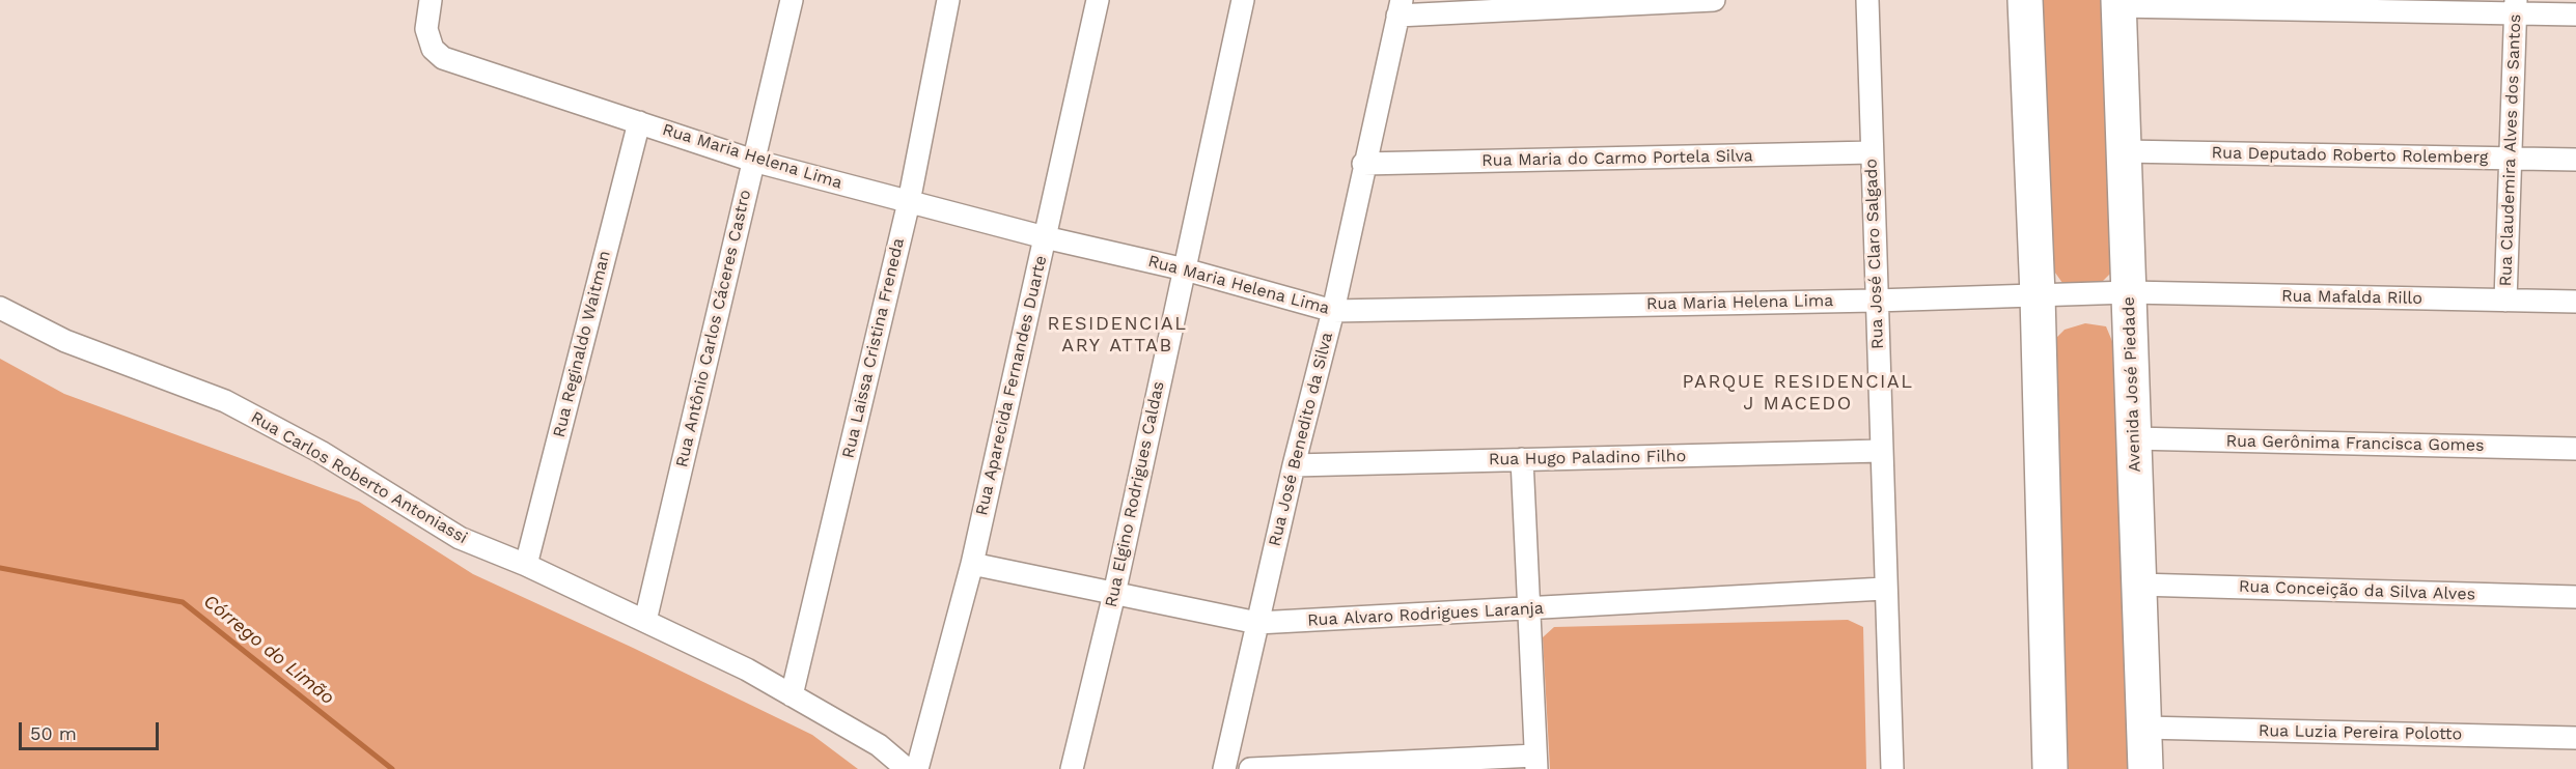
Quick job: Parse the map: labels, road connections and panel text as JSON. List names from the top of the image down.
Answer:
{
  "streets": {
    "main road": ["Avenida José Piedade"],
    "street": [
      "Rua Claudemira Alves dos Santos",
      "Rua Deputado Roberto Rolemberg",
      "Rua Maria Helena Lima",
      "Rua Maria do Carmo Portela Silva",
      "Rua José Claro Salgado",
      "Rua Mafalda Rillo",
      "Rua Antônio Carlos Cáceres Castro",
      "Rua Reginaldo Waitman",
      "Rua Laissa Cristina Freneda",
      "Rua Aparecida Fernandes Duarte",
      "Rua José Benedito da Silva",
      "Rua Gerônima Francisca Gomes",
      "Rua Hugo Paladino Filho",
      "Rua Carlos Roberto Antoniassi",
      "Rua Elgino Rodrigues Caldas",
      "Rua Conceição da Silva Alves",
      "Rua Alvaro Rodrigues Laranja",
      "Rua Luzia Pereira Polotto"
    ]
  },
  "crossings": [
    ["Rua Claudemira Alves dos Santos", "Rua Deputado Roberto Rolemberg"],
    ["Rua Claudemira Alves dos Santos", "Rua Mafalda Rillo"],
    ["Rua Deputado Roberto Rolemberg", "Avenida José Piedade"],
    ["Rua Maria Helena Lima", "Rua José Claro Salgado"],
    ["Rua Maria Helena Lima", "Rua Mafalda Rillo"],
    ["Rua Maria Helena Lima", "Rua Antônio Carlos Cáceres Castro"],
    ["Rua Maria Helena Lima", "Rua Reginaldo Waitman"],
    ["Rua Maria Helena Lima", "Rua Laissa Cristina Freneda"],
    ["Rua Maria Helena Lima", "Avenida José Piedade"],
    ["Rua Maria Helena Lima", "Rua Aparecida Fernandes Duarte"],
    ["Rua Maria Helena Lima", "Rua José Benedito da Silva"],
    ["Rua Maria Helena Lima", "Rua Elgino Rodrigues Caldas"],
    ["Rua Maria do Carmo Portela Silva", "Rua José Claro Salgado"],
    ["Rua Maria do Carmo Portela Silva", "Rua José Benedito da Silva"],
    ["Rua José Claro Salgado", "Rua Hugo Paladino Filho"],
    ["Rua José Claro Salgado", "Rua Alvaro Rodrigues Laranja"],
    ["Rua Mafalda Rillo", "Avenida José Piedade"],
    ["Rua Antônio Carlos Cáceres Castro", "Rua Carlos Roberto Antoniassi"],
    ["Rua Reginaldo Waitman", "Rua Carlos Roberto Antoniassi"],
    ["Rua Laissa Cristina Freneda", "Rua Carlos Roberto Antoniassi"],
    ["Avenida José Piedade", "Rua Gerônima Francisca Gomes"],
    ["Avenida José Piedade", "Rua Conceição da Silva Alves"],
    ["Avenida José Piedade", "Rua Luzia Pereira Polotto"],
    ["Rua Aparecida Fernandes Duarte", "Rua Alvaro Rodrigues Laranja"],
    ["Rua José Benedito da Silva", "Rua Hugo Paladino Filho"],
    ["Rua José Benedito da Silva", "Rua Alvaro Rodrigues Laranja"],
    ["Rua Elgino Rodrigues Caldas", "Rua Alvaro Rodrigues Laranja"]
  ],
  "districts": ["RESIDENCIAL ARY ATTAB", "PARQUE RESIDENCIAL J MACEDO"],
  "water": ["Córrego do Limão"],
  "scale_bar": "50 m"
}
